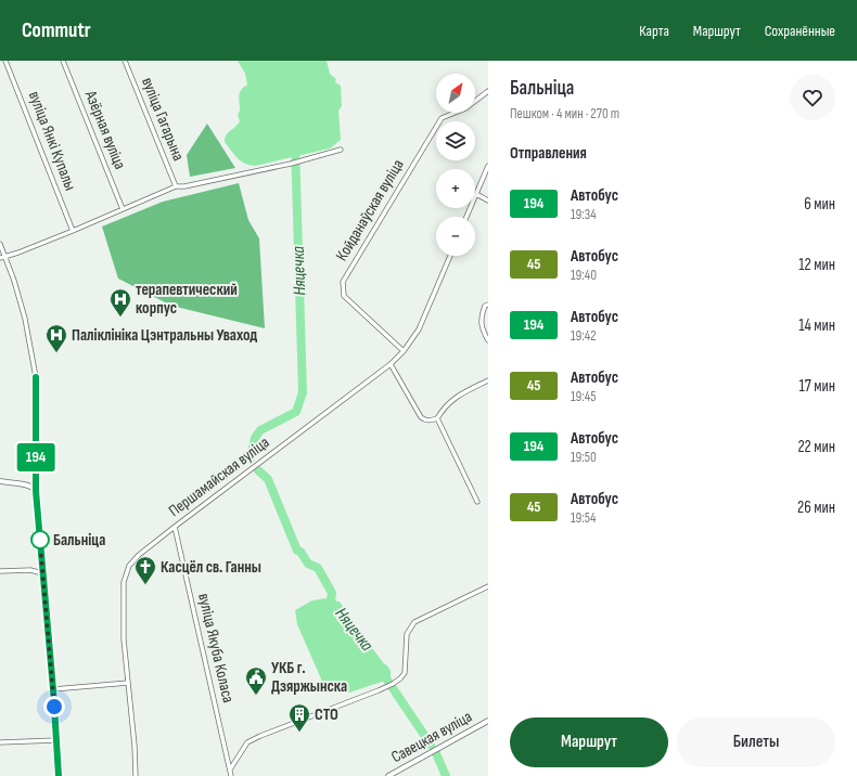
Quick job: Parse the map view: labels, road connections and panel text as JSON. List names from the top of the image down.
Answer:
{
  "streets": {
    "street": [
      "вуліца Гагарына",
      "Азёрная вуліца",
      "вуліца Янкі Купалы",
      "Койданаўская вуліца",
      "Першамайская вуліца",
      "вуліца Якуба Коласа",
      "Савецкая вуліца"
    ]
  },
  "crossings": [
    ["Койданаўская вуліца", "Першамайская вуліца"],
    ["Першамайская вуліца", "вуліца Якуба Коласа"]
  ],
  "water": ["Няцечка"],
  "places": {
    "hospital": ["терапевтический корпус", "Паліклініка Цэнтральны Уваход"],
    "other": ["Бальніца"],
    "church": ["Касцёл св. Ганны"],
    "public building": ["УКБ г. Дзяржынска"],
    "building": ["СТО"]
  },
  "lines": ["bus line 194"],
  "north": "top right",
  "page": {
    "header": "Commutr",
    "nav": ["Карта", "Маршрут", "Сохранённые"],
    "on_map": "194",
    "heading": [
      ["Бальніца", "Пешком · 4 мин · 270 m"],
      "Отправления"
    ],
    "map_buttons": ["+", "−"],
    "list": [
      {
        "mark": "194",
        "name": "Автобус",
        "note": "19:34",
        "value": "6 мин"
      },
      {
        "mark": "45",
        "name": "Автобус",
        "note": "19:40",
        "value": "12 мин"
      },
      {
        "mark": "194",
        "name": "Автобус",
        "note": "19:42",
        "value": "14 мин"
      },
      {
        "mark": "45",
        "name": "Автобус",
        "note": "19:45",
        "value": "17 мин"
      },
      {
        "mark": "194",
        "name": "Автобус",
        "note": "19:50",
        "value": "22 мин"
      },
      {
        "mark": "45",
        "name": "Автобус",
        "note": "19:54",
        "value": "26 мин"
      }
    ],
    "buttons": ["Маршрут", "Билеты"]
  }
}
